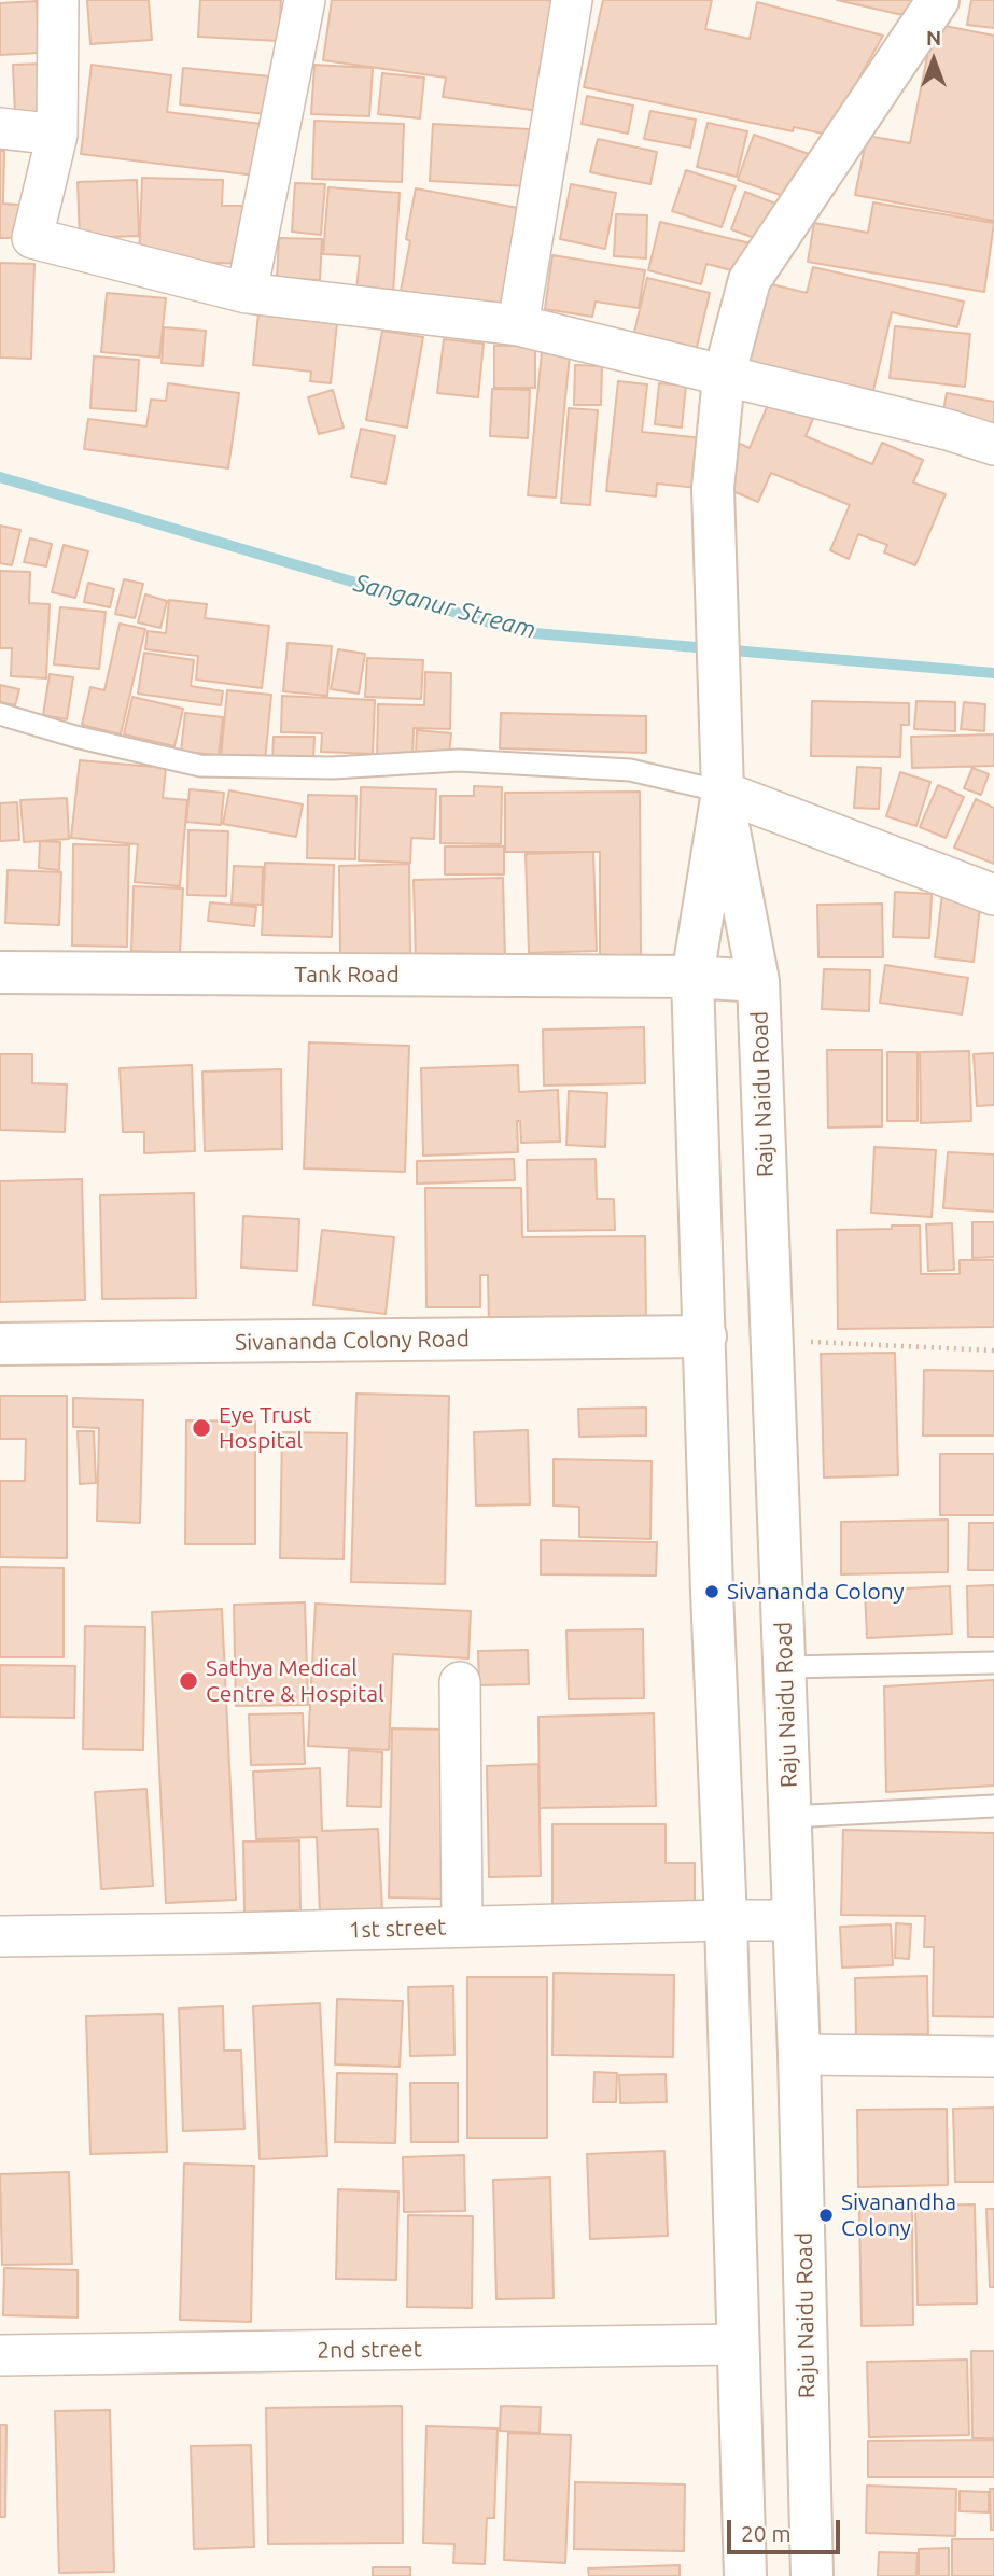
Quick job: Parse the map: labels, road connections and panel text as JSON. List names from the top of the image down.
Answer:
{
  "streets": {
    "main road": ["Tank Road", "Raju Naidu Road", "Sivananda Colony Road"],
    "street": ["1st street", "2nd street"]
  },
  "crossings": [
    ["Tank Road", "Raju Naidu Road"],
    ["Raju Naidu Road", "1st street"]
  ],
  "water": ["Sanganur Stream"],
  "places": [
    "Eye Trust Hospital",
    "Sivananda Colony",
    "Sathya Medical Centre & Hospital",
    "Sivanandha Colony"
  ],
  "scale_bar": "20 m",
  "north": "top"
}
